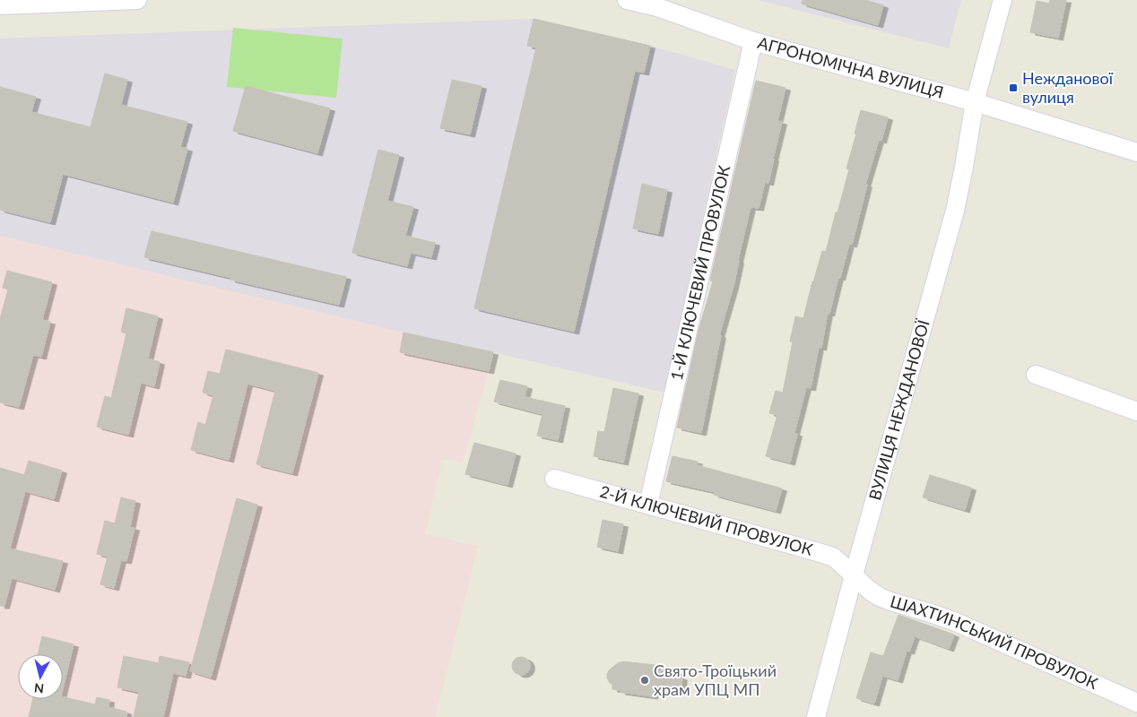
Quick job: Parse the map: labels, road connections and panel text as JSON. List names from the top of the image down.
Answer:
{
  "streets": {
    "street": [
      "АГРОНОМІЧНА ВУЛИЦЯ",
      "1-Й КЛЮЧЕВИЙ ПРОВУЛОК",
      "ВУЛИЦЯ НЕЖДАНОВОЇ",
      "2-Й КЛЮЧЕВИЙ ПРОВУЛОК",
      "ШАХТИНСЬКИЙ ПРОВУЛОК"
    ]
  },
  "crossings": [
    ["АГРОНОМІЧНА ВУЛИЦЯ", "1-Й КЛЮЧЕВИЙ ПРОВУЛОК"],
    ["АГРОНОМІЧНА ВУЛИЦЯ", "ВУЛИЦЯ НЕЖДАНОВОЇ"],
    ["1-Й КЛЮЧЕВИЙ ПРОВУЛОК", "2-Й КЛЮЧЕВИЙ ПРОВУЛОК"],
    ["ВУЛИЦЯ НЕЖДАНОВОЇ", "2-Й КЛЮЧЕВИЙ ПРОВУЛОК"],
    ["ВУЛИЦЯ НЕЖДАНОВОЇ", "ШАХТИНСЬКИЙ ПРОВУЛОК"],
    ["2-Й КЛЮЧЕВИЙ ПРОВУЛОК", "ШАХТИНСЬКИЙ ПРОВУЛОК"]
  ],
  "places": {
    "transit": ["Нежданової вулиця"],
    "other": ["Свято-Троїцький храм УПЦ МП"]
  },
  "north": "bottom"
}
